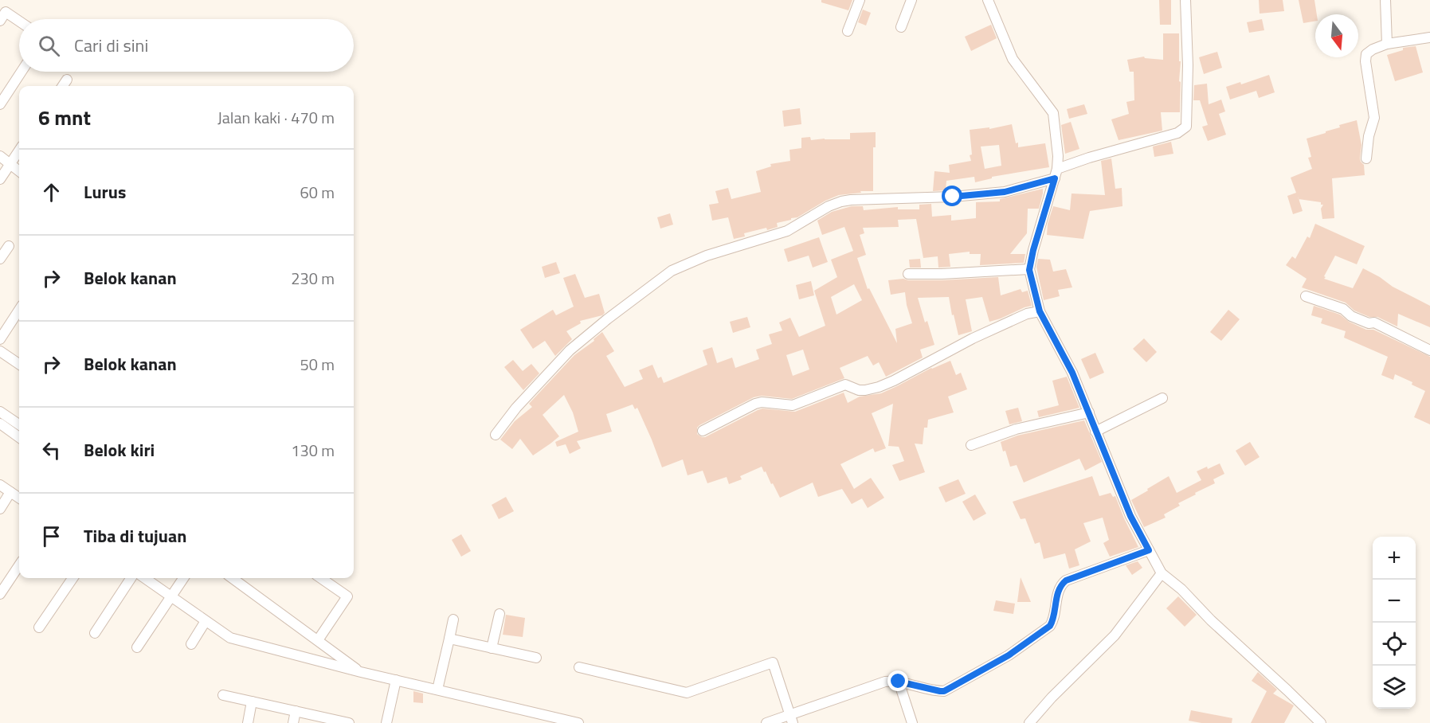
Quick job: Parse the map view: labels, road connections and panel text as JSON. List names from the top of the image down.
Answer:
{
  "north": "bottom",
  "page": {
    "search": "Cari di sini",
    "heading": ["6 mnt", "Jalan kaki · 470 m"],
    "list": [
      ["Lurus", "60 m"],
      ["Belok kanan", "230 m"],
      ["Belok kanan", "50 m"],
      ["Belok kiri", "130 m"],
      "Tiba di tujuan"
    ],
    "map_buttons": ["+", "−"]
  }
}
